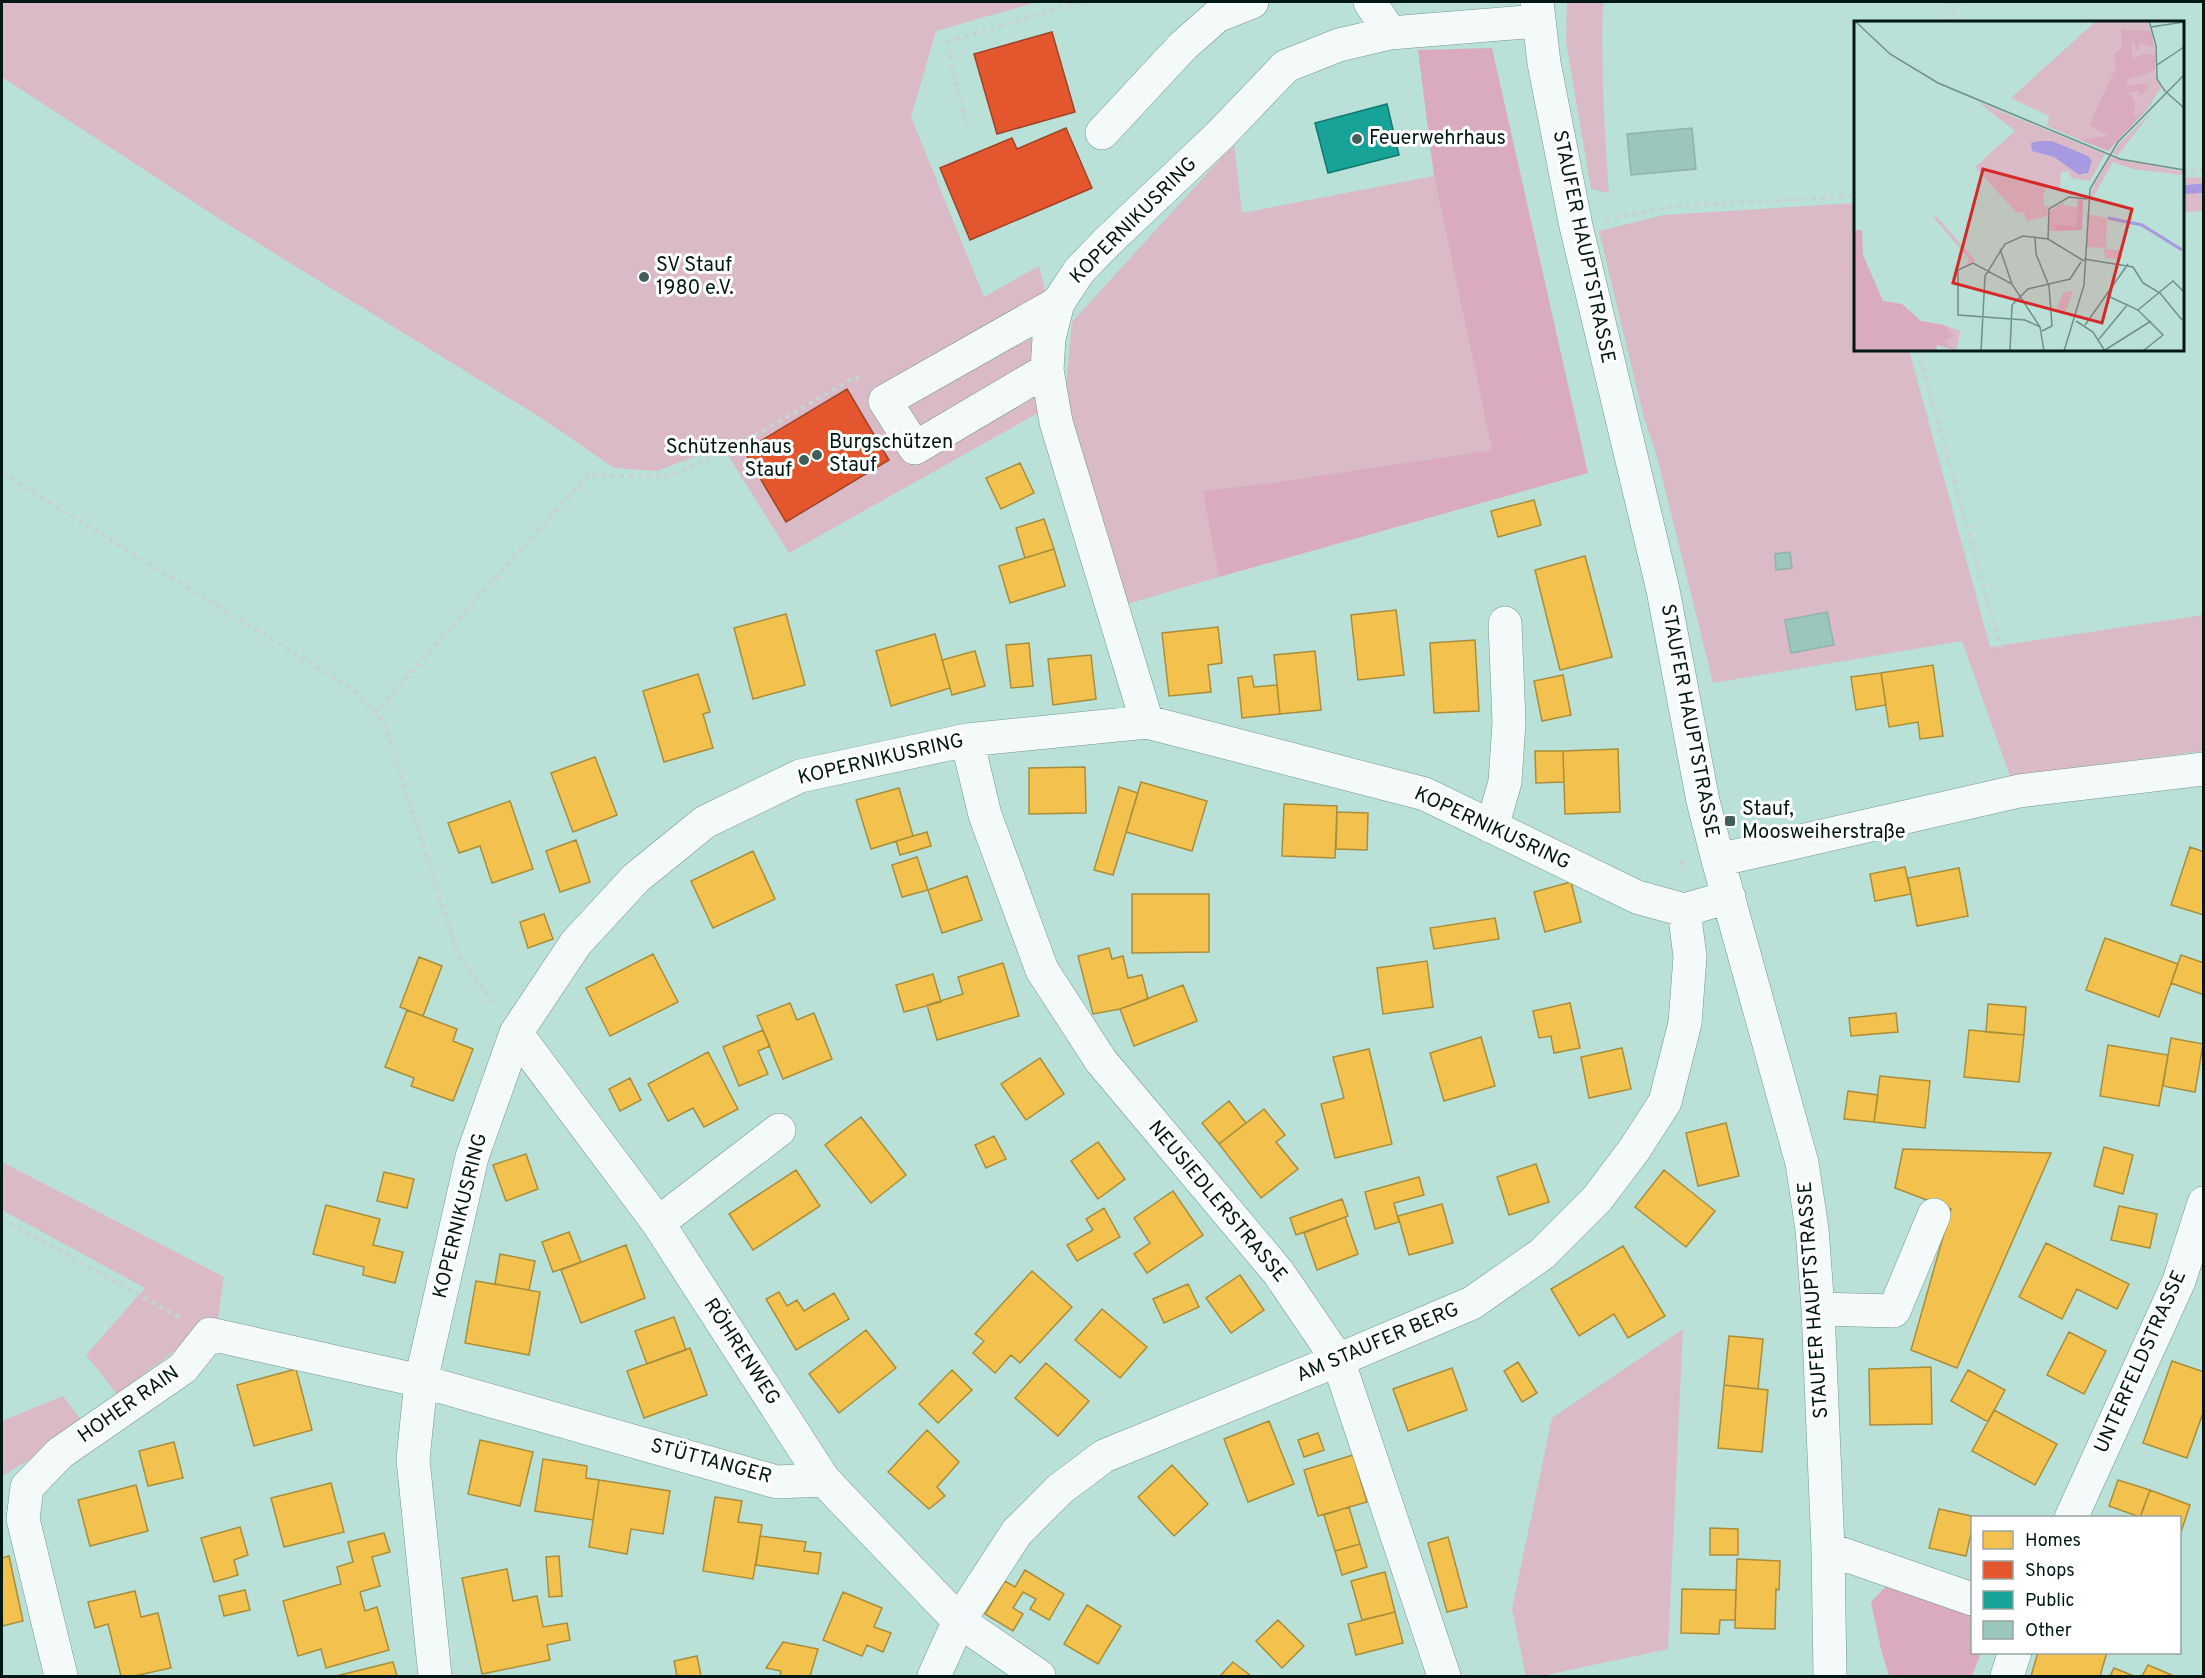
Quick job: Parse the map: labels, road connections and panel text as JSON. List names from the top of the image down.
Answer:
{
  "streets": {
    "street": [
      "KOPERNIKUSRING",
      "STAUFER HAUPTSTRASSE",
      "NEUSIEDLERSTRASSE",
      "AM STAUFER BERG",
      "RÖHRENWEG",
      "UNTERFELDSTRASSE",
      "HOHER RAIN",
      "STÜTTANGER"
    ]
  },
  "crossings": [
    ["KOPERNIKUSRING", "STAUFER HAUPTSTRASSE"],
    ["KOPERNIKUSRING", "NEUSIEDLERSTRASSE"],
    ["KOPERNIKUSRING", "AM STAUFER BERG"],
    ["KOPERNIKUSRING", "RÖHRENWEG"],
    ["KOPERNIKUSRING", "STÜTTANGER"],
    ["NEUSIEDLERSTRASSE", "AM STAUFER BERG"],
    ["RÖHRENWEG", "STÜTTANGER"]
  ],
  "places": {
    "other": [
      "Feuerwehrhaus",
      "SV Stauf 1980 e.V.",
      "Burgschützen Stauf",
      "Schützenhaus Stauf"
    ],
    "transit": ["Stauf, Moosweiherstraße"]
  },
  "legend": [
    "Homes",
    "Shops",
    "Public",
    "Other"
  ]
}
